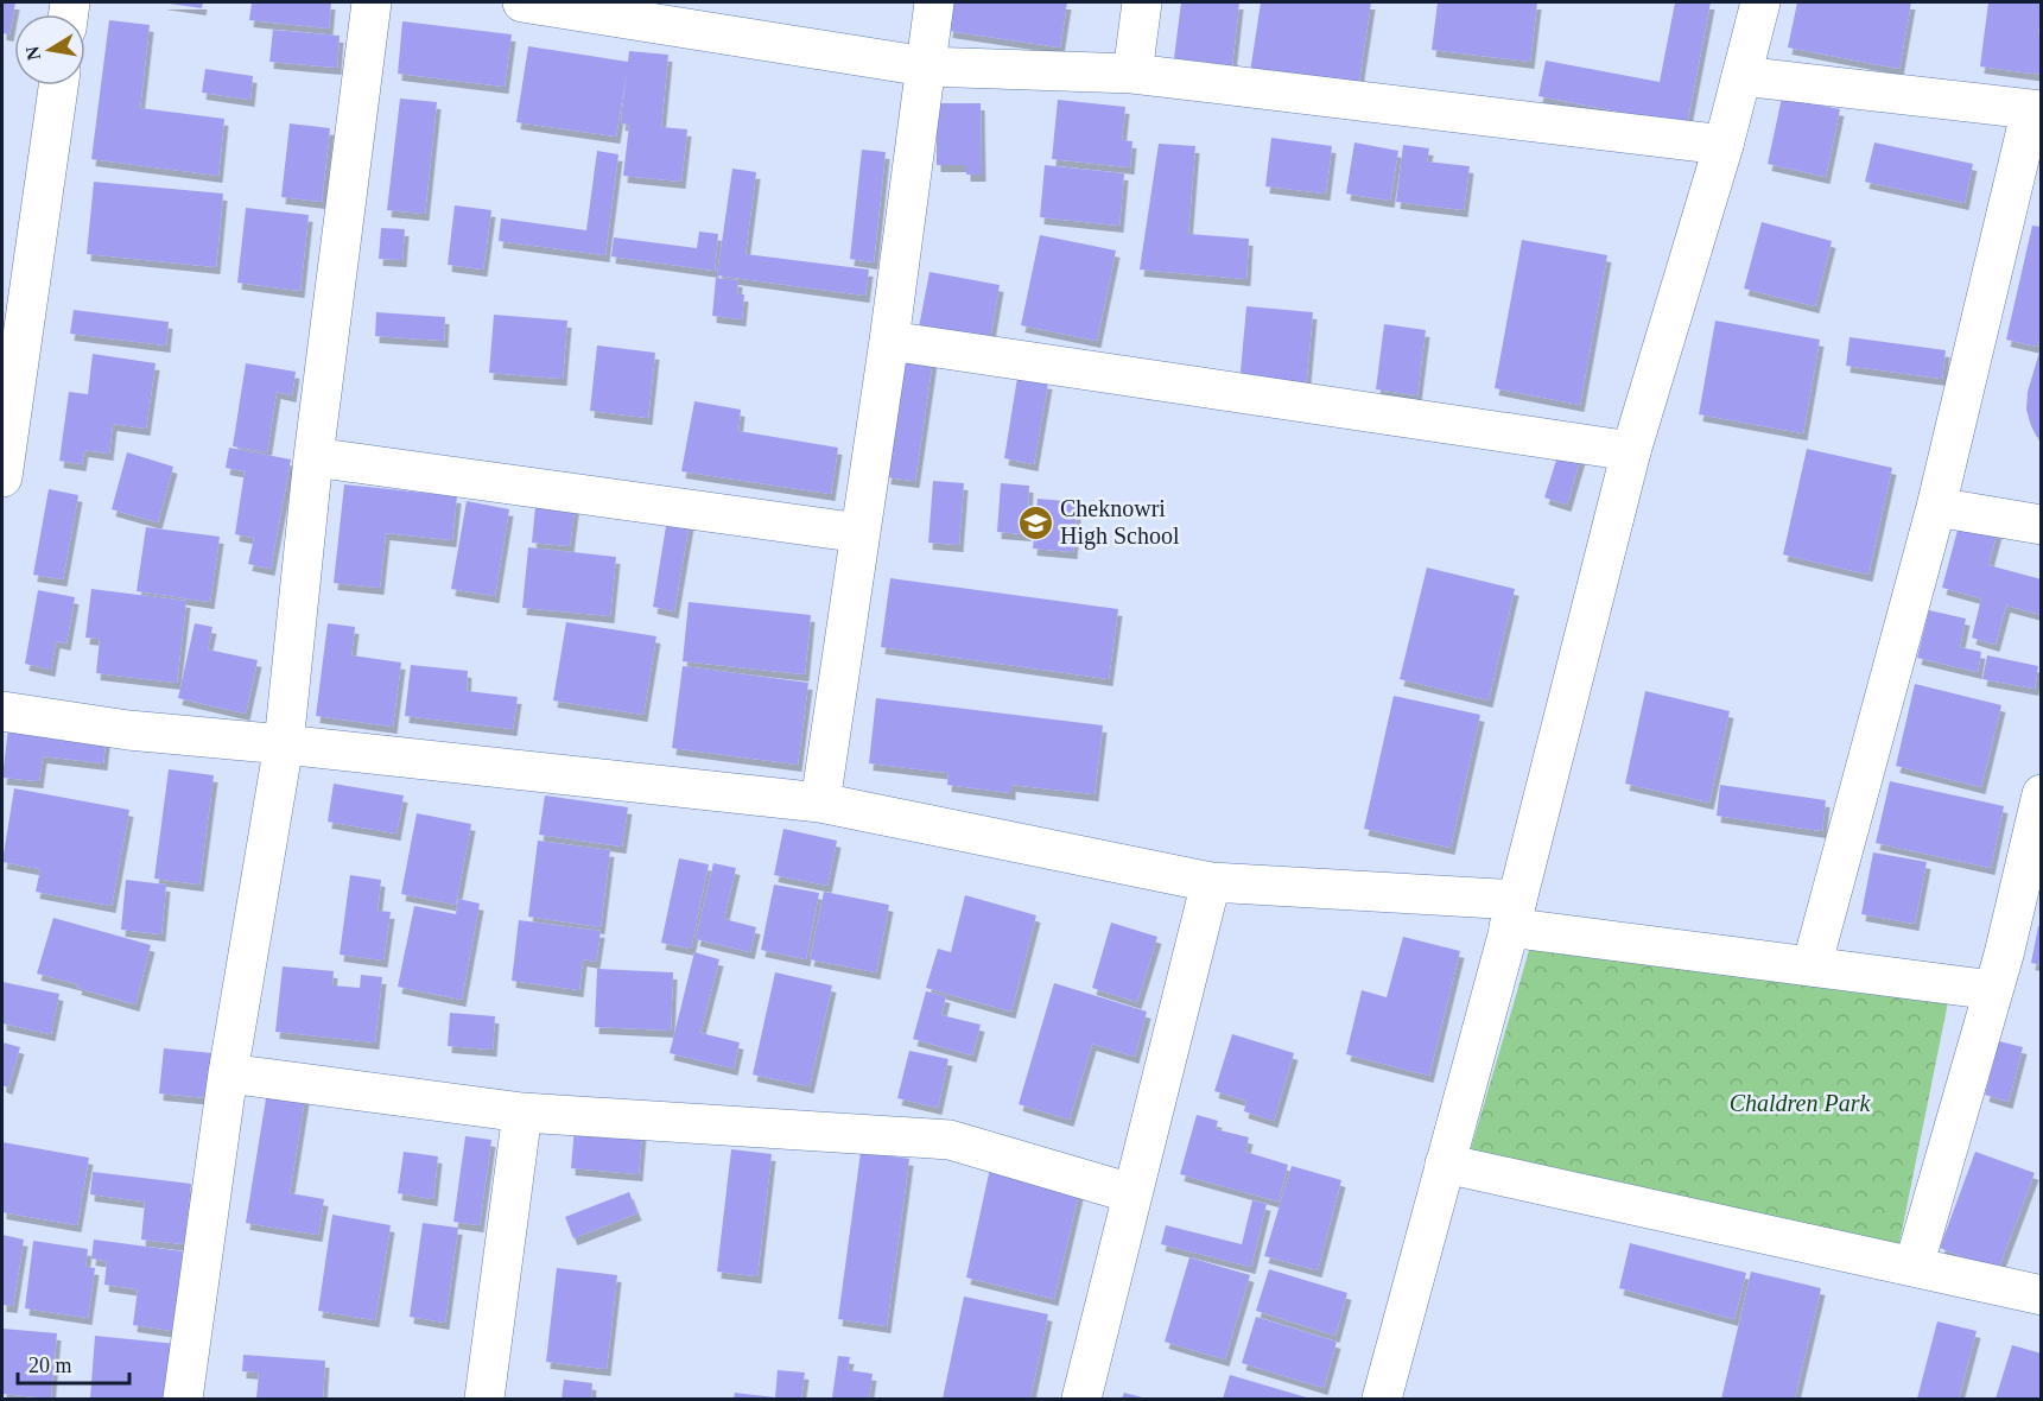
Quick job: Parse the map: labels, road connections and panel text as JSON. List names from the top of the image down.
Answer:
{
  "parks": ["Chaldren Park"],
  "places": {
    "school or university": ["Cheknowri High School"]
  },
  "scale_bar": "20 m",
  "north": "left"
}
